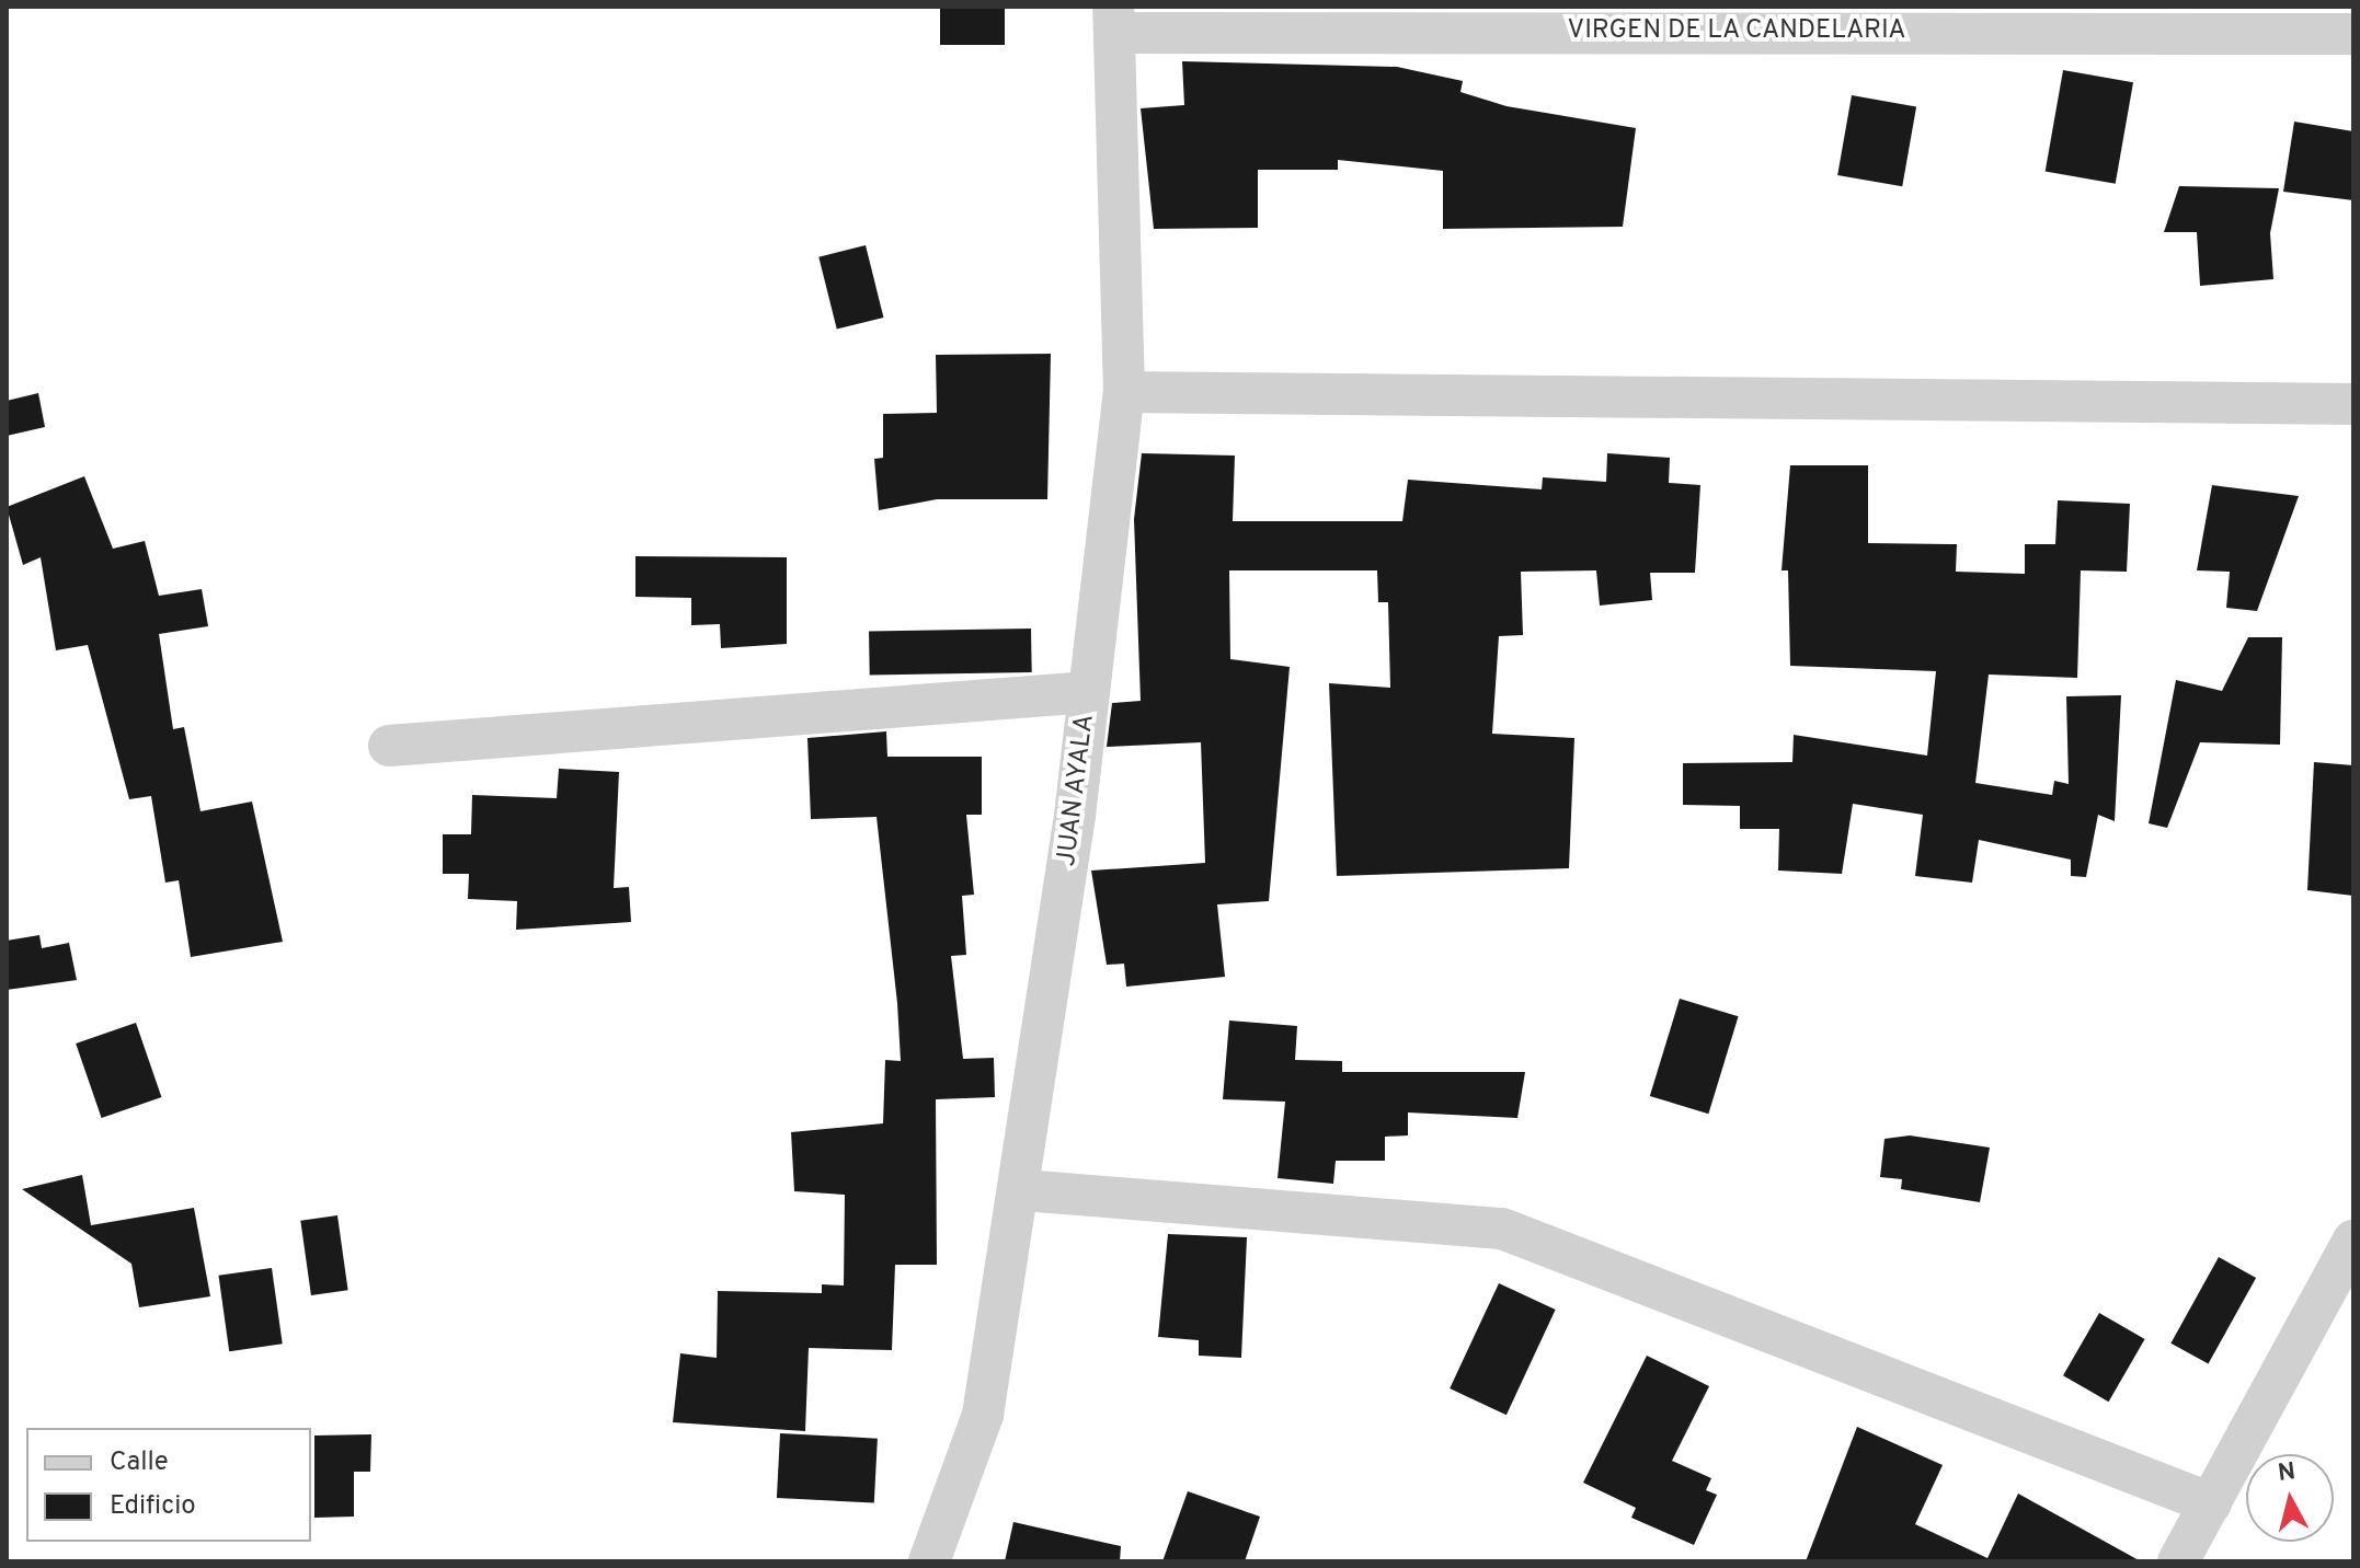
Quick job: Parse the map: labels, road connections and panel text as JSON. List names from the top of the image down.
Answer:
{
  "streets": {
    "street": ["VIRGEN DE LA CANDELARIA", "JUAN AYALA"]
  },
  "crossings": [
    ["VIRGEN DE LA CANDELARIA", "JUAN AYALA"]
  ],
  "legend": ["Calle", "Edificio"],
  "north": "top"
}
